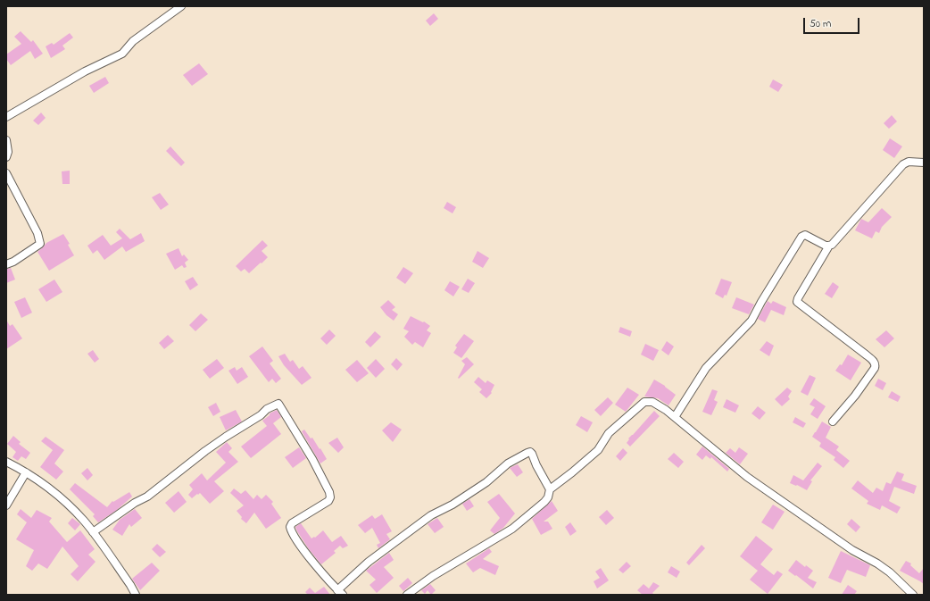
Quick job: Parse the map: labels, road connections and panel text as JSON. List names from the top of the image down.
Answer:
{
  "scale_bar": "50 m"
}
